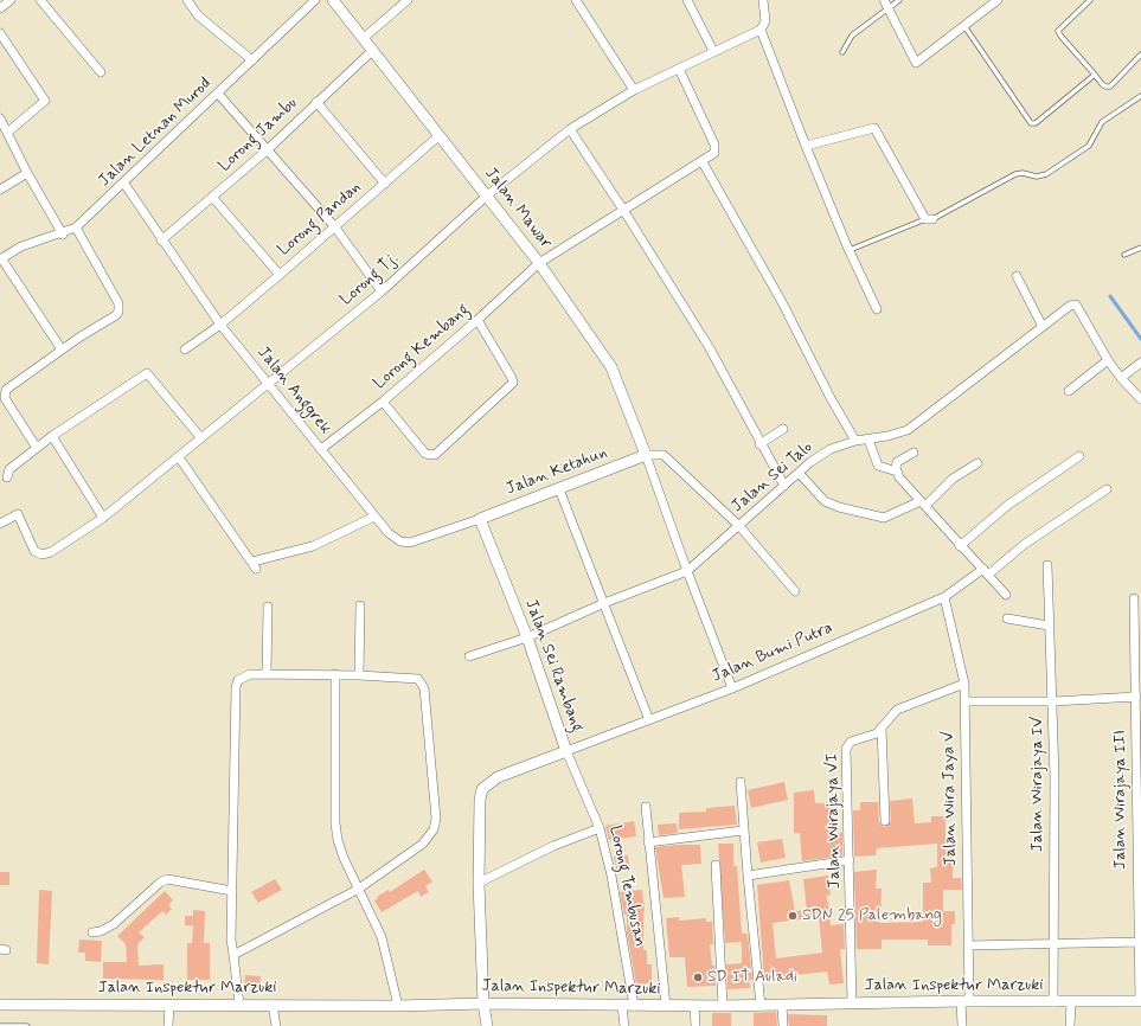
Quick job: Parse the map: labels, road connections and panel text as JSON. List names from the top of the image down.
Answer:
{
  "streets": {
    "street": [
      "Jalan Letnan Murod",
      "Lorong Jambu",
      "Jalan Mawar",
      "Lorong Pandan",
      "Lorong Tj.",
      "Lorong Kembang",
      "Jalan Anggrek",
      "Jalan Ketahun",
      "Jalan Sei Talo",
      "Jalan Bumi Putra",
      "Jalan Sei Rambang",
      "Jalan Wirajaya IV",
      "Jalan Wira Jaya V",
      "Jalan Wirajaya III",
      "Jalan Wirajaya VI",
      "Lorong Tembusan",
      "Jalan Inspektur Marzuki"
    ]
  },
  "crossings": [
    ["Jalan Letnan Murod", "Jalan Anggrek"],
    ["Lorong Jambu", "Jalan Mawar"],
    ["Lorong Jambu", "Jalan Anggrek"],
    ["Jalan Mawar", "Lorong Pandan"],
    ["Jalan Mawar", "Lorong Tj."],
    ["Jalan Mawar", "Lorong Kembang"],
    ["Jalan Mawar", "Jalan Ketahun"],
    ["Lorong Pandan", "Jalan Anggrek"],
    ["Lorong Tj.", "Jalan Anggrek"],
    ["Lorong Kembang", "Jalan Anggrek"],
    ["Jalan Anggrek", "Jalan Ketahun"],
    ["Jalan Anggrek", "Jalan Sei Rambang"],
    ["Jalan Ketahun", "Jalan Sei Rambang"],
    ["Jalan Sei Talo", "Jalan Sei Rambang"],
    ["Jalan Bumi Putra", "Jalan Sei Rambang"],
    ["Jalan Bumi Putra", "Jalan Wira Jaya V"],
    ["Jalan Bumi Putra", "Lorong Tembusan"],
    ["Jalan Sei Rambang", "Lorong Tembusan"],
    ["Jalan Sei Rambang", "Jalan Inspektur Marzuki"],
    ["Jalan Wirajaya IV", "Jalan Inspektur Marzuki"],
    ["Jalan Wira Jaya V", "Jalan Wirajaya VI"],
    ["Jalan Wira Jaya V", "Jalan Inspektur Marzuki"],
    ["Jalan Wirajaya III", "Jalan Inspektur Marzuki"],
    ["Jalan Wirajaya VI", "Jalan Inspektur Marzuki"],
    ["Lorong Tembusan", "Jalan Inspektur Marzuki"]
  ],
  "places": ["SDN 25 Palembang", "SD IT Auladi"]
}
